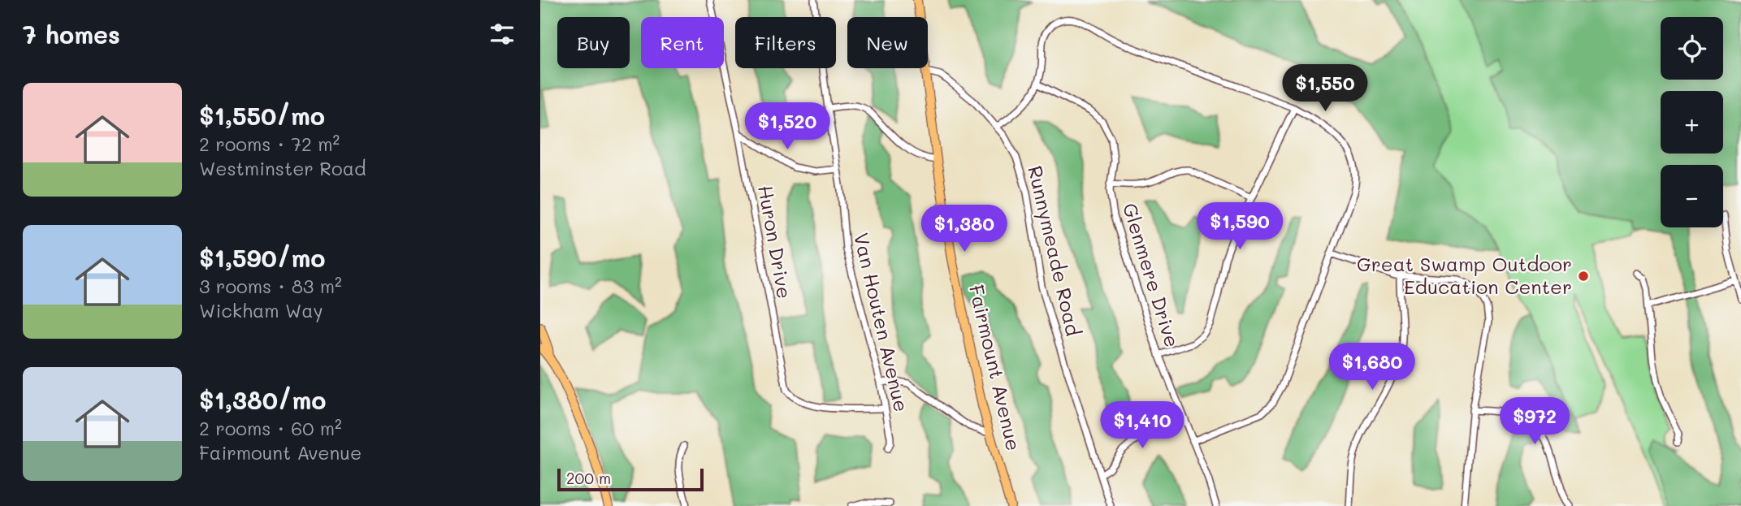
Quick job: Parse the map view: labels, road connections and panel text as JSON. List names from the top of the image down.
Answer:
{
  "streets": {
    "main road": ["Fairmount Avenue"],
    "street": [
      "Huron Drive",
      "Runnymeade Road",
      "Glenmere Drive",
      "Van Houten Avenue"
    ]
  },
  "crossings": [
    ["Huron Drive", "Van Houten Avenue"],
    ["Runnymeade Road", "Fairmount Avenue"]
  ],
  "places": ["Great Swamp Outdoor Education Center"],
  "scale_bar": "200 m",
  "page": {
    "heading": "7 homes",
    "map_buttons": ["+", "−"],
    "chip": [
      "Buy",
      "Rent",
      "Filters",
      "New"
    ],
    "price": [
      "$1,550",
      "$1,520",
      "$1,590",
      "$1,380",
      "$1,680",
      "$972",
      "$1,410"
    ],
    "list": [
      {
        "name": "$1,550/mo",
        "note": "2 rooms · 72 m² · Westminster Road"
      },
      {
        "name": "$1,590/mo",
        "note": "3 rooms · 83 m² · Wickham Way"
      },
      {
        "name": "$1,380/mo",
        "note": "2 rooms · 60 m² · Fairmount Avenue"
      }
    ],
    "scale": "200 m"
  }
}
